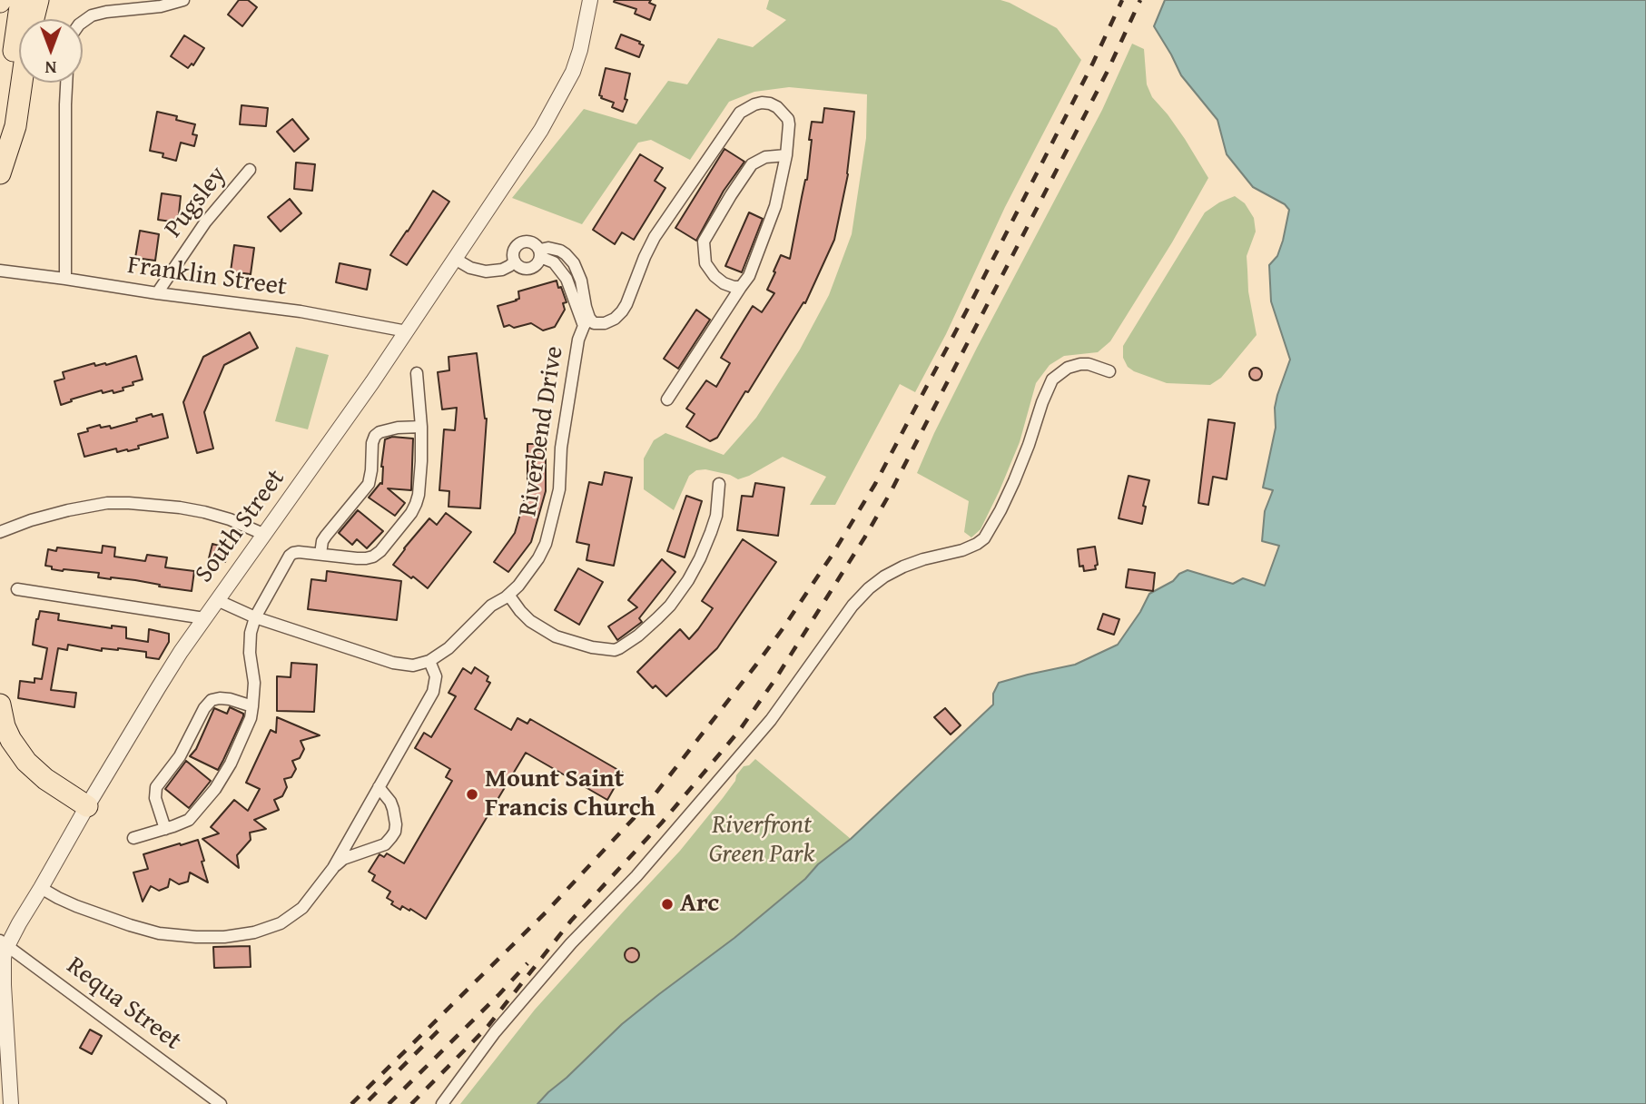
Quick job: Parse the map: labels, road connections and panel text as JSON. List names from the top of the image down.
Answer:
{
  "streets": {
    "street": [
      "Pugsley",
      "Franklin Street",
      "Riverbend Drive",
      "South Street",
      "Requa Street"
    ]
  },
  "crossings": [
    ["Pugsley", "Franklin Street"],
    ["Franklin Street", "South Street"],
    ["South Street", "Requa Street"]
  ],
  "parks": ["Riverfront Green Park"],
  "places": ["Mount Saint Francis Church", "Arc"],
  "north": "bottom"
}
